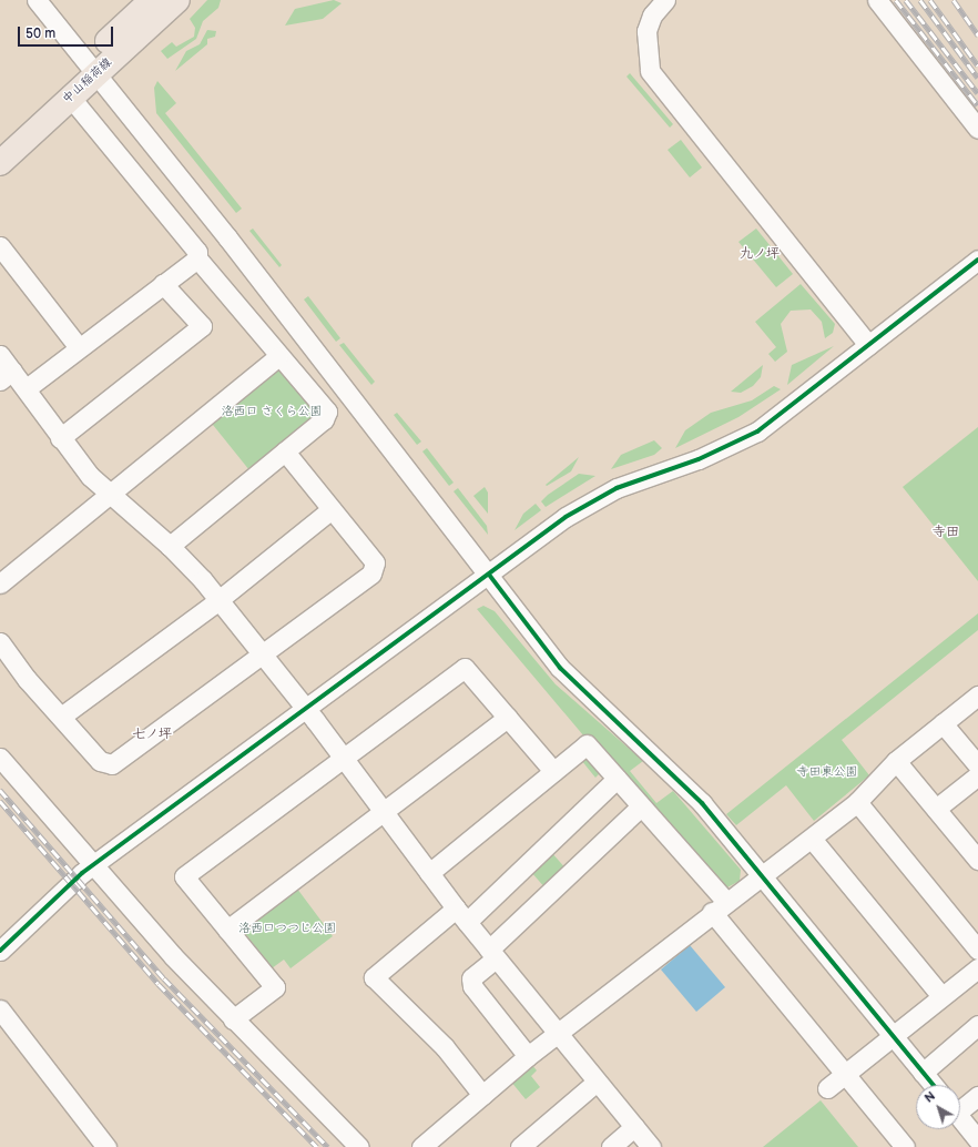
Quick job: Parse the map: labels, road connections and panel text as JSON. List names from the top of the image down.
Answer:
{
  "streets": {
    "main road": ["中山稲荷線"]
  },
  "districts": ["九ノ坪", "寺田", "七ノ坪"],
  "parks": ["洛西口 さくら公園", "寺田東公園", "洛西口つつじ公園"],
  "scale_bar": "50 m",
  "north": "top left"
}
